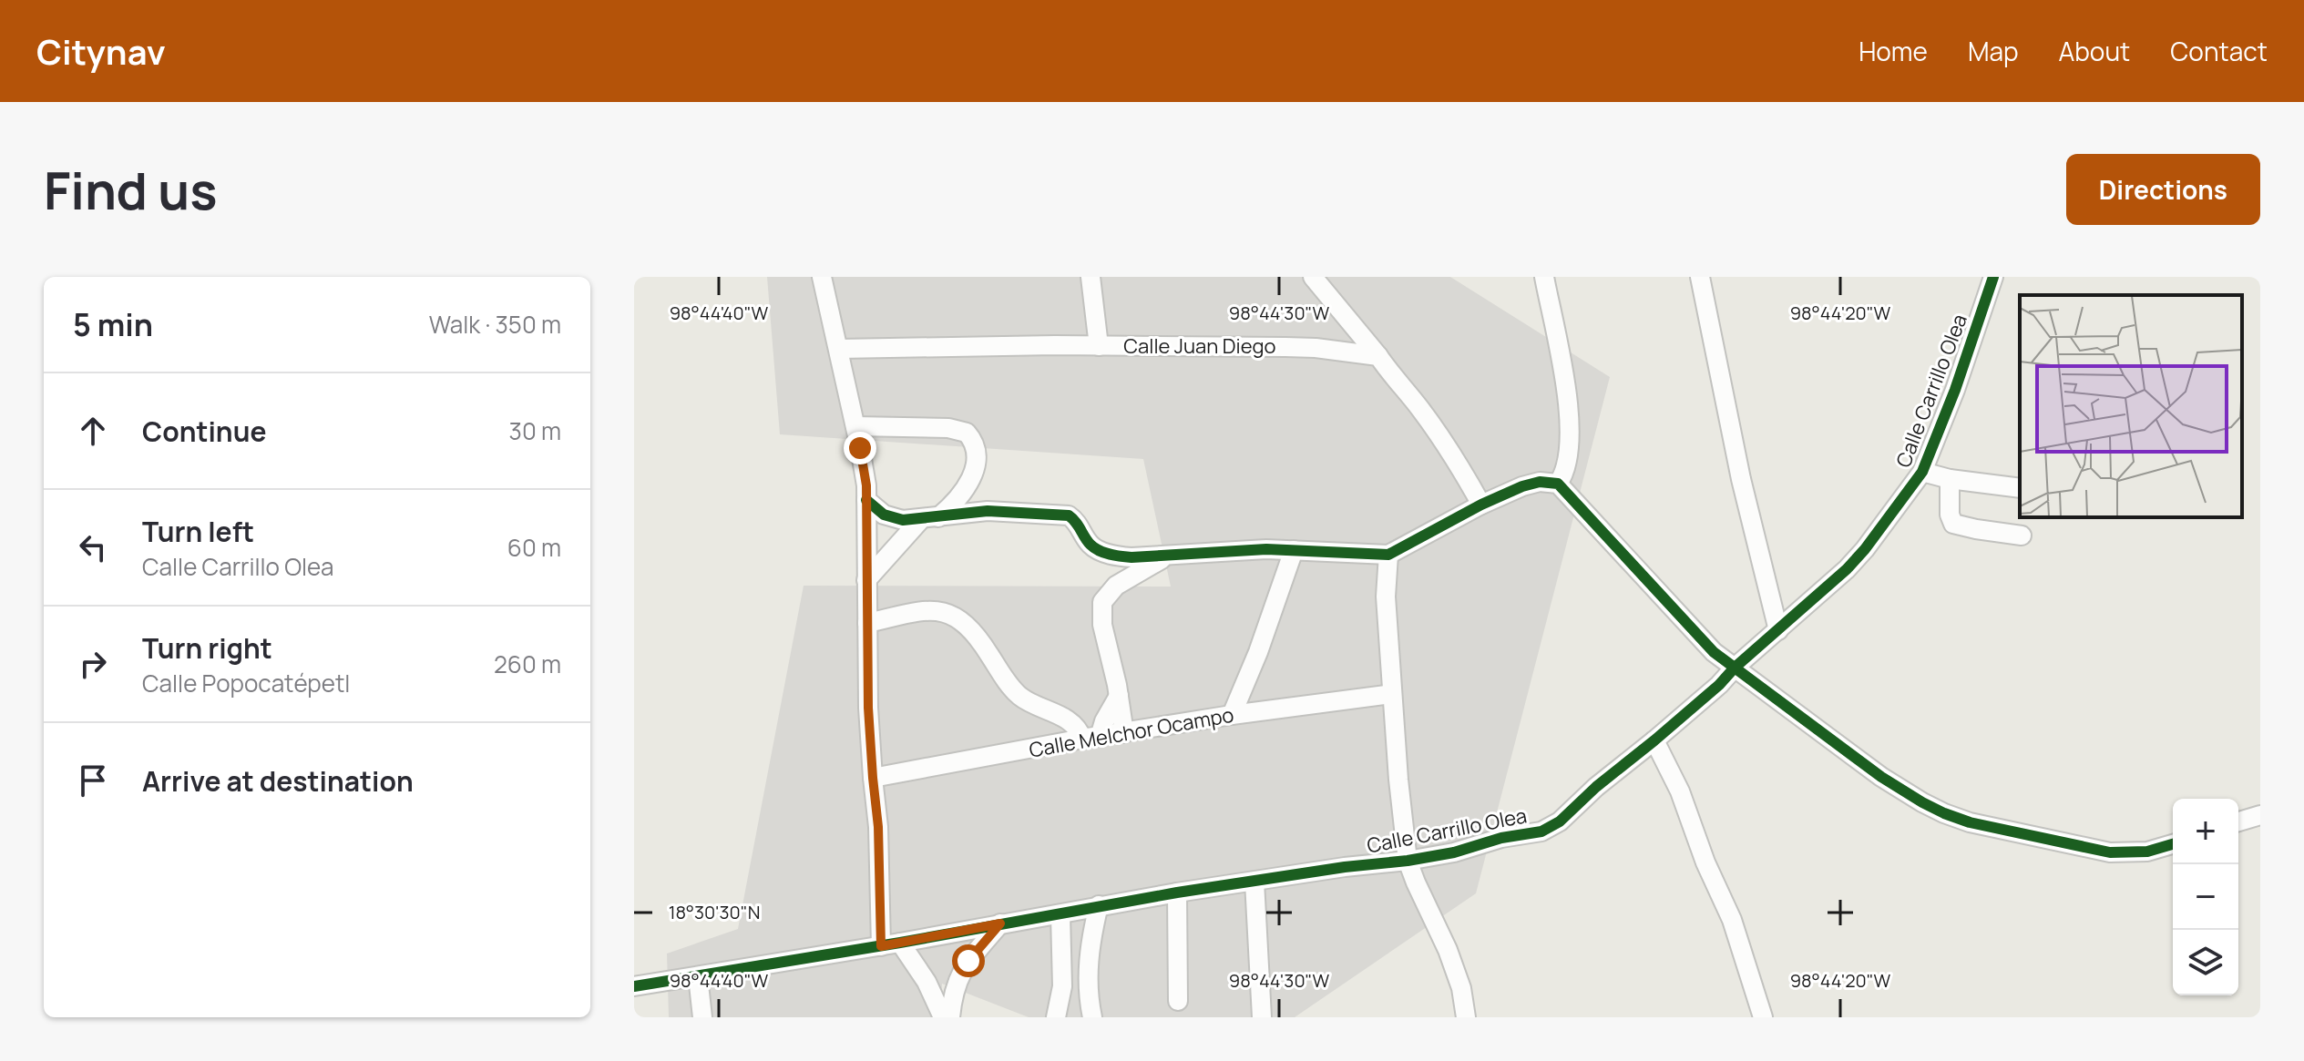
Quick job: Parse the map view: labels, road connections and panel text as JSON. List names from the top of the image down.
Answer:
{
  "streets": {
    "street": ["Calle Juan Diego", "Calle Carrillo Olea", "Calle Melchor Ocampo"]
  },
  "page": {
    "header": "Citynav",
    "nav": [
      "Home",
      "Map",
      "About",
      "Contact"
    ],
    "buttons": "Directions",
    "title": "Find us",
    "heading": ["5 min", "Walk · 350 m"],
    "list": [
      ["Continue", "30 m"],
      ["Turn left", "Calle Carrillo Olea", "60 m"],
      ["Turn right", "Calle Popocatépetl", "260 m"],
      "Arrive at destination"
    ],
    "map_buttons": ["+", "−"]
  },
  "coordinates": [
    "98°44'40\"W",
    "98°44'30\"W",
    "98°44'20\"W",
    "18°30'30\"N"
  ]
}
